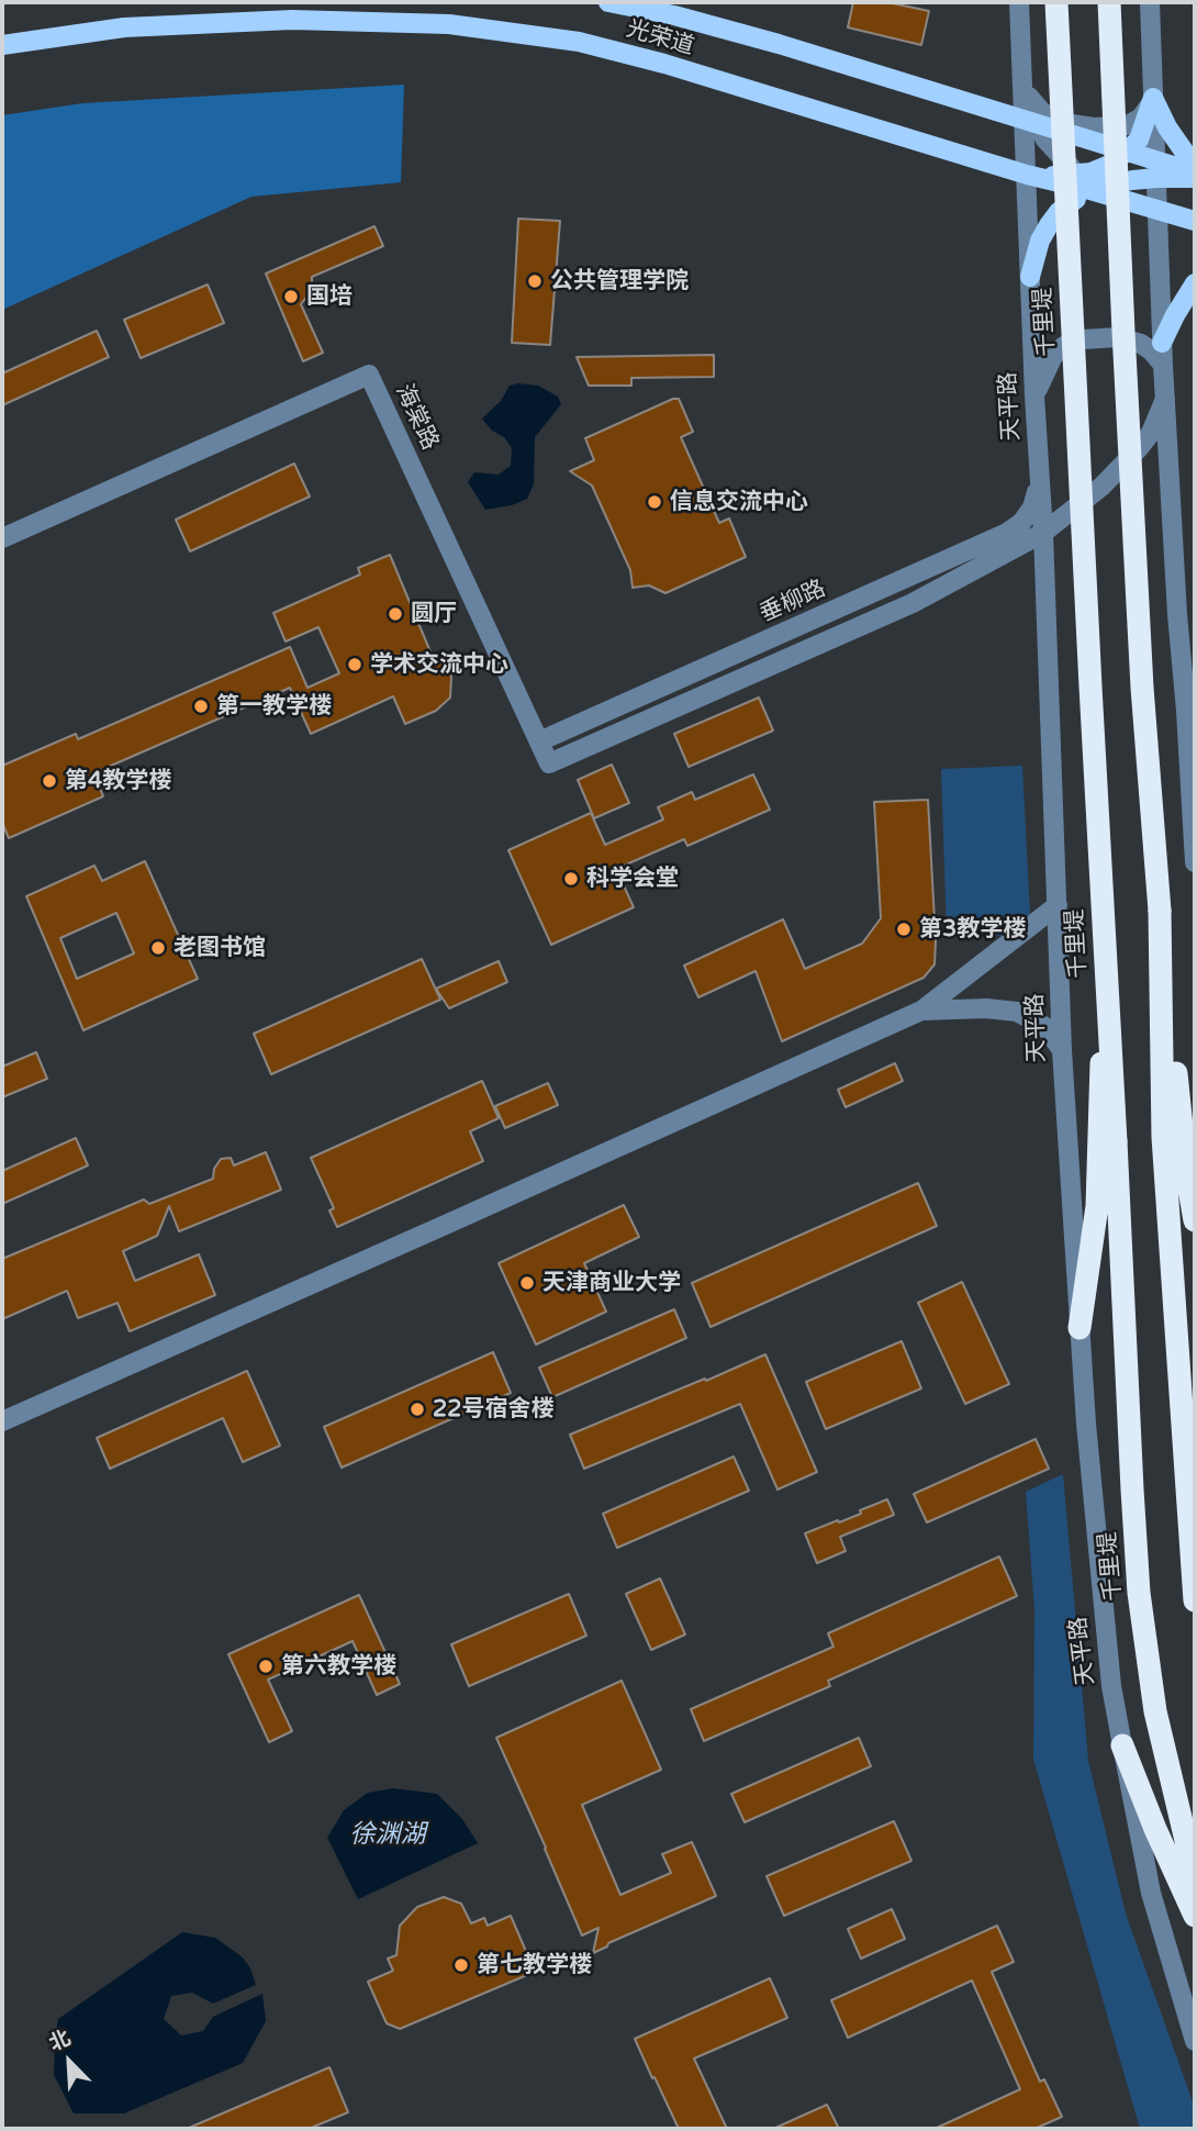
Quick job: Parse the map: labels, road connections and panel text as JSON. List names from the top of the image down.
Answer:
{
  "streets": {
    "highway": ["千里堤"],
    "main road": ["光荣道"],
    "street": ["天平路", "海棠路", "垂柳路"]
  },
  "crossings": [
    ["光荣道", "天平路"],
    ["天平路", "海棠路"],
    ["天平路", "垂柳路"],
    ["海棠路", "垂柳路"]
  ],
  "water": ["徐渊湖"],
  "places": [
    "公共管理学院",
    "国培",
    "信息交流中心",
    "圆厅",
    "学术交流中心",
    "第一教学楼",
    "第4教学楼",
    "科学会堂",
    "第3教学楼",
    "老图书馆",
    "天津商业大学",
    "22号宿舍楼",
    "第六教学楼",
    "第七教学楼"
  ],
  "north": "top left"
}
